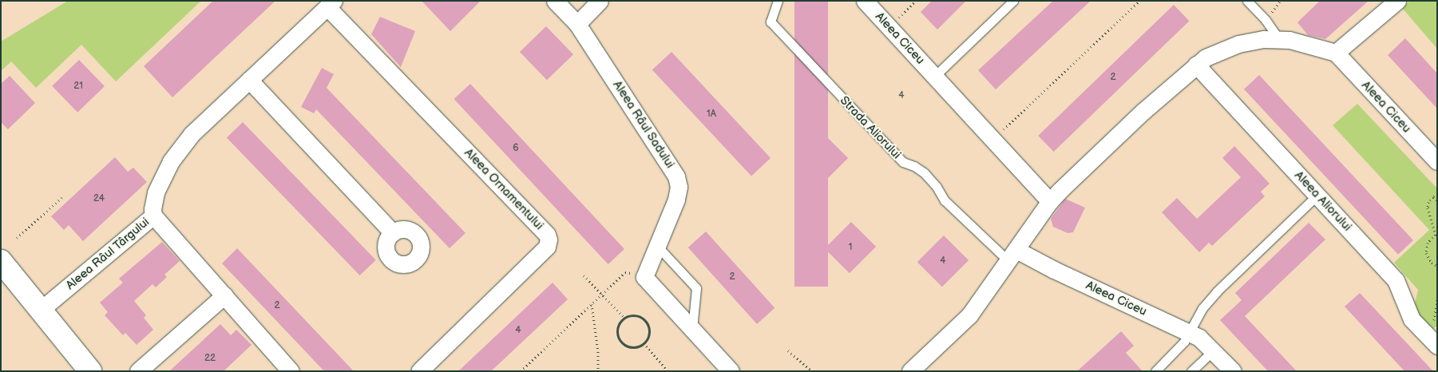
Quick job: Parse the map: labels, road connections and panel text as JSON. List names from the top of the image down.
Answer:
{
  "streets": {
    "street": [
      "Aleea Ciceu",
      "Aleea Râul Sadului",
      "Aleea Ornamentului",
      "Aleea Aliorului",
      "Aleea Râul Târgului"
    ],
    "lane": ["Strada Aliorului"]
  },
  "crossings": [
    ["Aleea Ciceu", "Strada Aliorului"],
    ["Aleea Ornamentului", "Aleea Râul Târgului"]
  ],
  "house_numbers": [
    "2",
    "21",
    "4",
    "1A",
    "6",
    "24",
    "1",
    "4",
    "2",
    "2",
    "4",
    "22"
  ]
}
